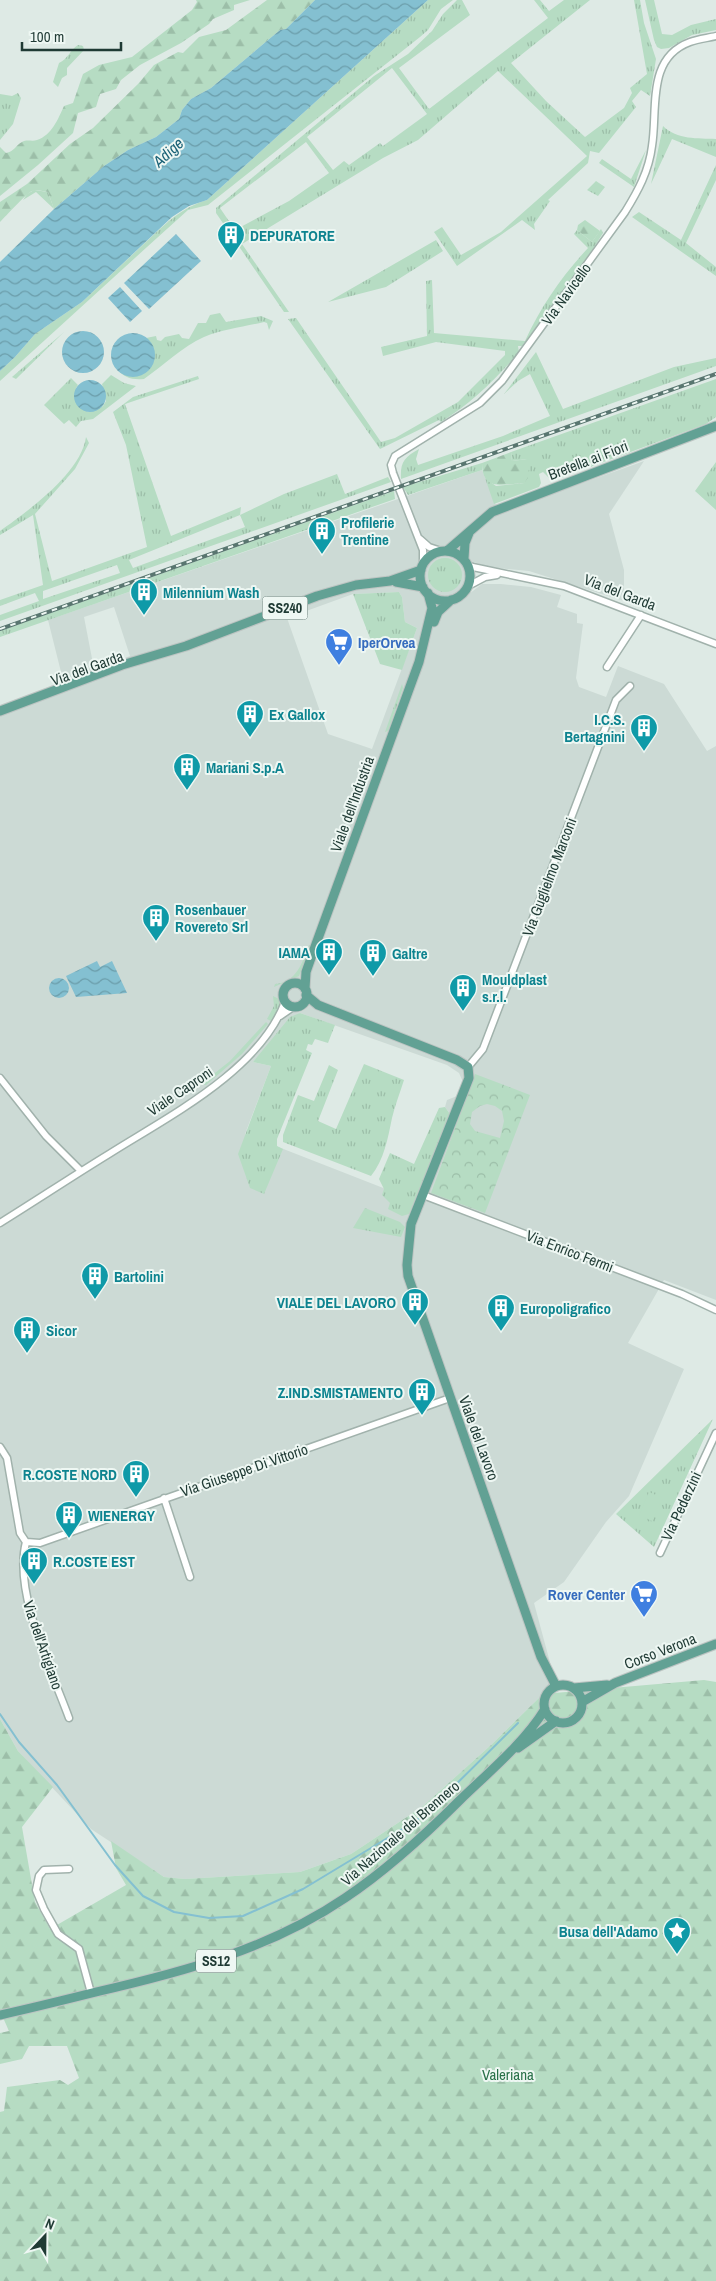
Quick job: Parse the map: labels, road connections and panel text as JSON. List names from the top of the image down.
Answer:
{
  "streets": {
    "main road": [
      "Bretella ai Fiori",
      "Via del Garda",
      "SS240",
      "Viale dell'Industria",
      "Viale Caproni",
      "Viale del Lavoro",
      "Corso Verona",
      "Via Nazionale del Brennero",
      "SS12"
    ],
    "street": [
      "Via Navicello",
      "Via Guglielmo Marconi",
      "Via Enrico Fermi",
      "Via Giuseppe Di Vittorio",
      "Via Pederzini",
      "Via dell'Artigiano"
    ]
  },
  "crossings": [
    ["Via Navicello", "Bretella ai Fiori"],
    ["Via Navicello", "Via del Garda"],
    ["Via Navicello", "Viale dell'Industria"],
    ["Bretella ai Fiori", "Via del Garda"],
    ["Bretella ai Fiori", "Viale dell'Industria"],
    ["Via del Garda", "Viale dell'Industria"],
    ["Viale dell'Industria", "Viale Caproni"],
    ["Via Guglielmo Marconi", "Viale del Lavoro"],
    ["Via Enrico Fermi", "Viale del Lavoro"],
    ["Viale del Lavoro", "Via Giuseppe Di Vittorio"],
    ["Viale del Lavoro", "Via Nazionale del Brennero"],
    ["Viale del Lavoro", "SS12"],
    ["Via Giuseppe Di Vittorio", "Via dell'Artigiano"],
    ["Corso Verona", "SS12"],
    ["Via Nazionale del Brennero", "SS12"]
  ],
  "water": ["Adige"],
  "parks": ["Valeriana"],
  "places": {
    "building": [
      "DEPURATORE",
      "Profilerie Trentine",
      "Milennium Wash",
      "Ex Gallox",
      "I.C.S. Bertagnini",
      "Mariani S.p.A",
      "Rosenbauer Rovereto Srl",
      "IAMA",
      "Galtre",
      "Mouldplast s.r.l.",
      "Bartolini",
      "VIALE DEL LAVORO",
      "Europoligrafico",
      "Sicor",
      "Z.IND.SMISTAMENTO",
      "R.COSTE NORD",
      "WIENERGY",
      "R.COSTE EST"
    ],
    "supermarket": ["IperOrvea", "Rover Center"],
    "place": ["Busa dell'Adamo"]
  },
  "scale_bar": "100 m",
  "north": "top"
}
